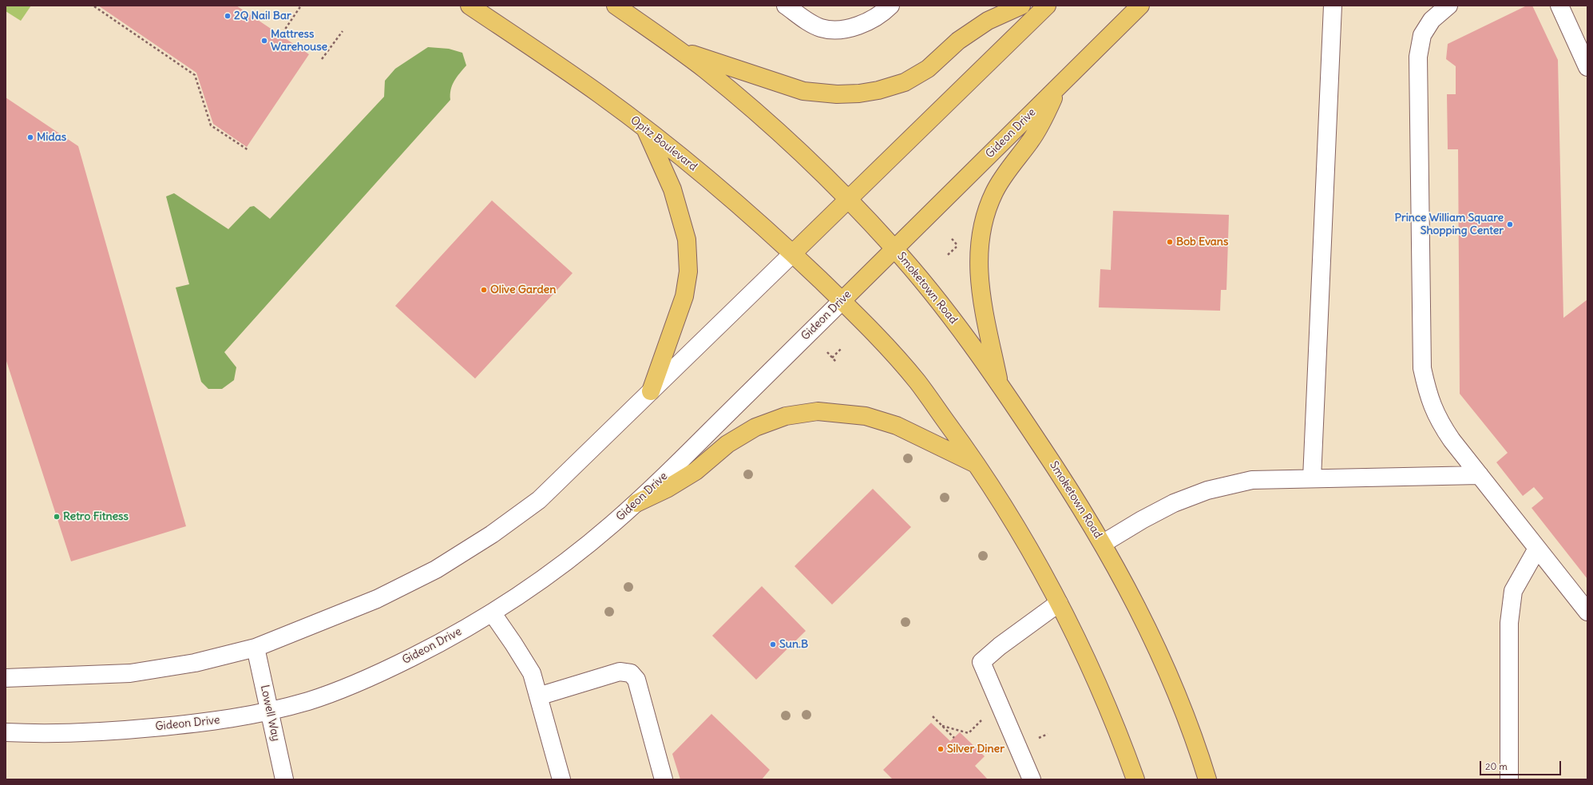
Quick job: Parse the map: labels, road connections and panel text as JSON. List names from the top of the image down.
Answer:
{
  "streets": {
    "main road": ["Gideon Drive", "Opitz Boulevard", "Smoketown Road"],
    "street": ["Lowell Way"]
  },
  "crossings": [
    ["Gideon Drive", "Opitz Boulevard"],
    ["Gideon Drive", "Smoketown Road"],
    ["Gideon Drive", "Lowell Way"]
  ],
  "places": [
    "2Q Nail Bar",
    "Mattress Warehouse",
    "Midas",
    "Prince William Square Shopping Center",
    "Bob Evans",
    "Olive Garden",
    "Retro Fitness",
    "Sun.B",
    "Silver Diner"
  ],
  "scale_bar": "20 m"
}
